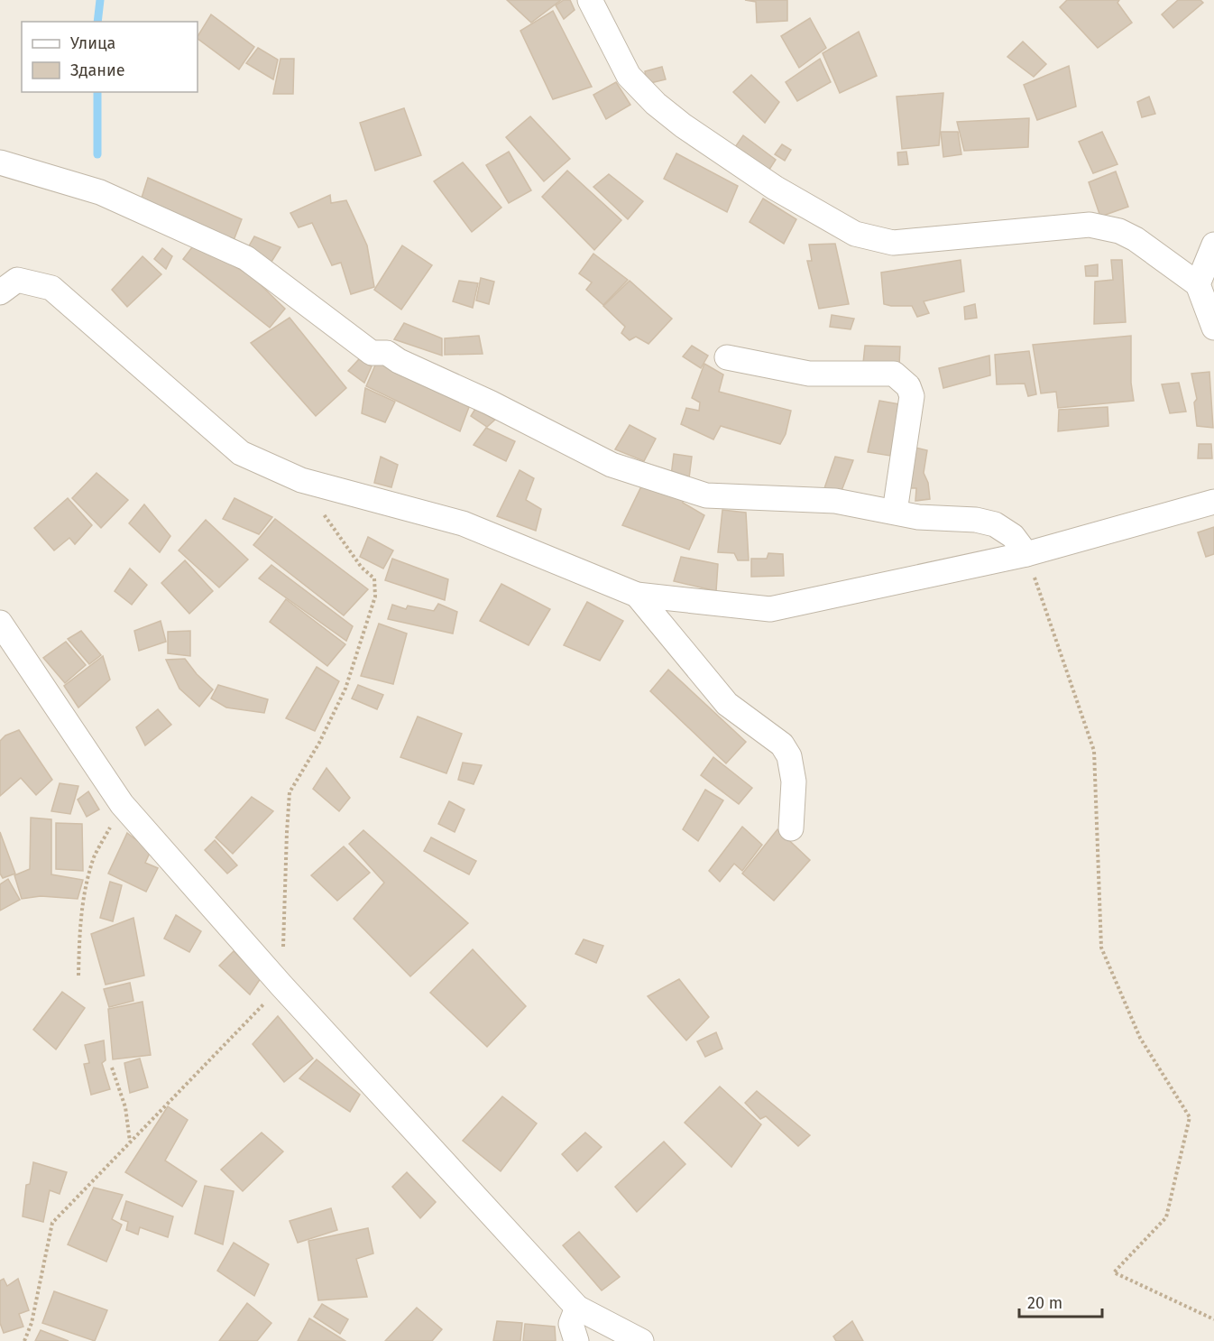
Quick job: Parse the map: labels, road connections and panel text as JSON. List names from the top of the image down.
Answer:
{
  "legend": ["Улица", "Здание"],
  "scale_bar": "20 m"
}
